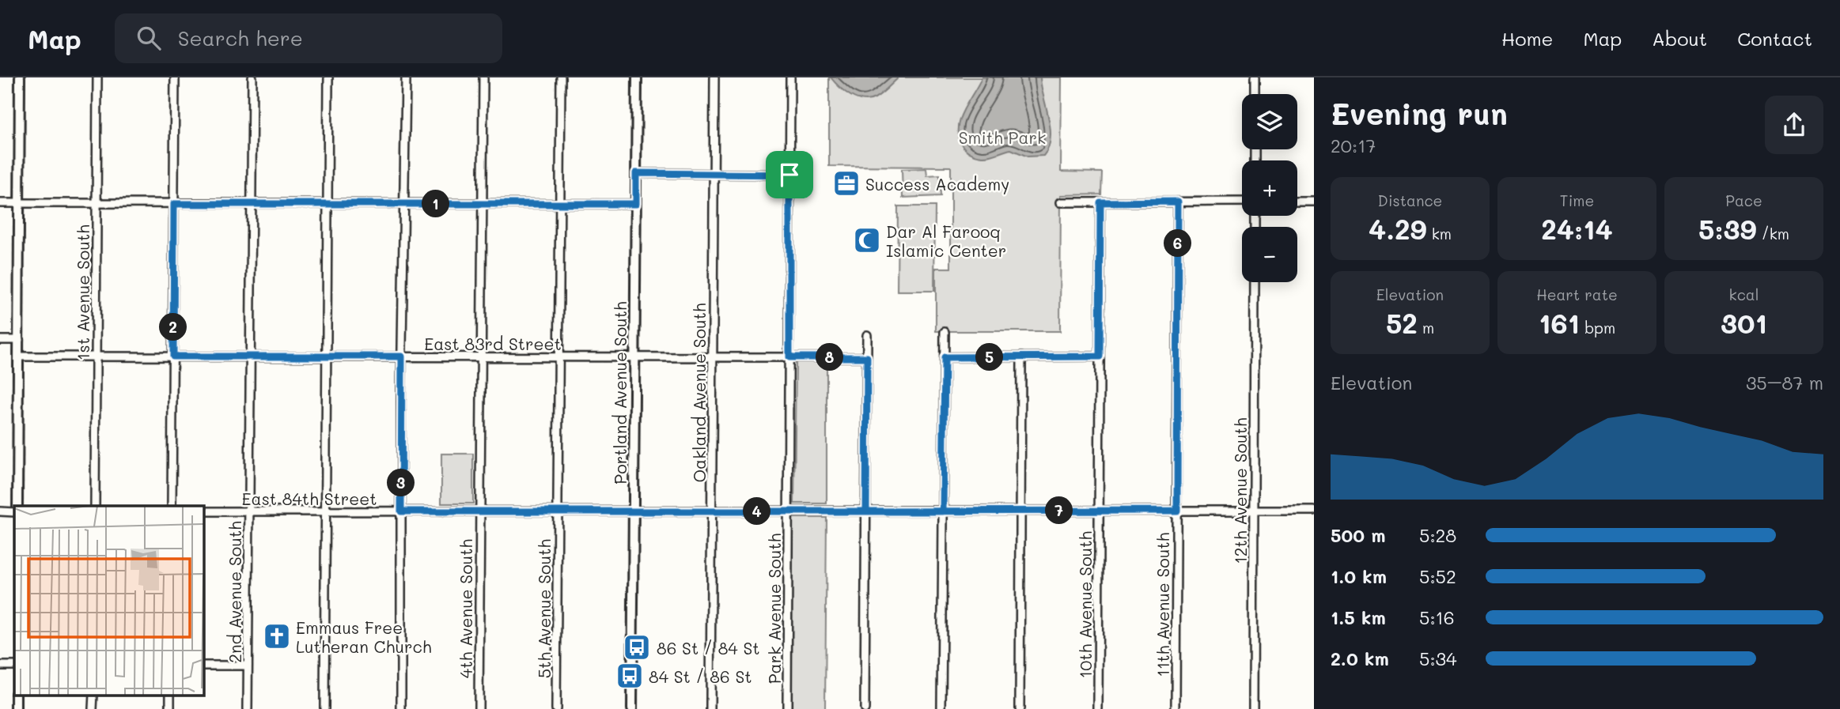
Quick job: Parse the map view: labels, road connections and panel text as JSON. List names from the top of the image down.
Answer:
{
  "streets": {
    "main road": ["Portland Avenue South"],
    "street": [
      "1st Avenue South",
      "East 83rd Street",
      "Oakland Avenue South",
      "12th Avenue South",
      "East 84th Street",
      "2nd Avenue South",
      "10th Avenue South",
      "11th Avenue South",
      "4th Avenue South",
      "5th Avenue South",
      "Park Avenue South"
    ]
  },
  "crossings": [
    ["1st Avenue South", "East 83rd Street"],
    ["East 83rd Street", "Portland Avenue South"],
    ["East 83rd Street", "Oakland Avenue South"],
    ["East 83rd Street", "2nd Avenue South"],
    ["East 83rd Street", "4th Avenue South"],
    ["East 83rd Street", "5th Avenue South"],
    ["East 83rd Street", "Park Avenue South"],
    ["Portland Avenue South", "East 84th Street"],
    ["Oakland Avenue South", "East 84th Street"],
    ["12th Avenue South", "East 84th Street"],
    ["East 84th Street", "2nd Avenue South"],
    ["East 84th Street", "10th Avenue South"],
    ["East 84th Street", "11th Avenue South"],
    ["East 84th Street", "4th Avenue South"],
    ["East 84th Street", "5th Avenue South"],
    ["East 84th Street", "Park Avenue South"]
  ],
  "parks": ["Smith Park"],
  "places": {
    "office": ["Success Academy"],
    "mosque": ["Dar Al Farooq Islamic Center"],
    "church": ["Emmaus Free Lutheran Church"],
    "bus stop": ["86 St / 84 St", "84 St / 86 St"]
  },
  "page": {
    "header": "Map",
    "search": "Search here",
    "nav": [
      "Home",
      "Map",
      "About",
      "Contact"
    ],
    "heading": ["Evening run", "20:17"],
    "map_buttons": ["+", "−"],
    "stats": [
      ["Distance", "4.29 km"],
      ["Time", "24:14"],
      ["Pace", "5:39 /km"],
      ["Elevation", "52 m"],
      ["Heart rate", "161 bpm"],
      ["kcal", "301"]
    ],
    "pins": [
      "1",
      "6",
      "2",
      "5",
      "8",
      "3",
      "7",
      "4"
    ],
    "chart": ["Elevation", "35–87 m"],
    "list": [
      {
        "name": "500 m",
        "note": "5:28"
      },
      {
        "name": "1.0 km",
        "note": "5:52"
      },
      {
        "name": "1.5 km",
        "note": "5:16"
      },
      {
        "name": "2.0 km",
        "note": "5:34"
      }
    ]
  }
}
